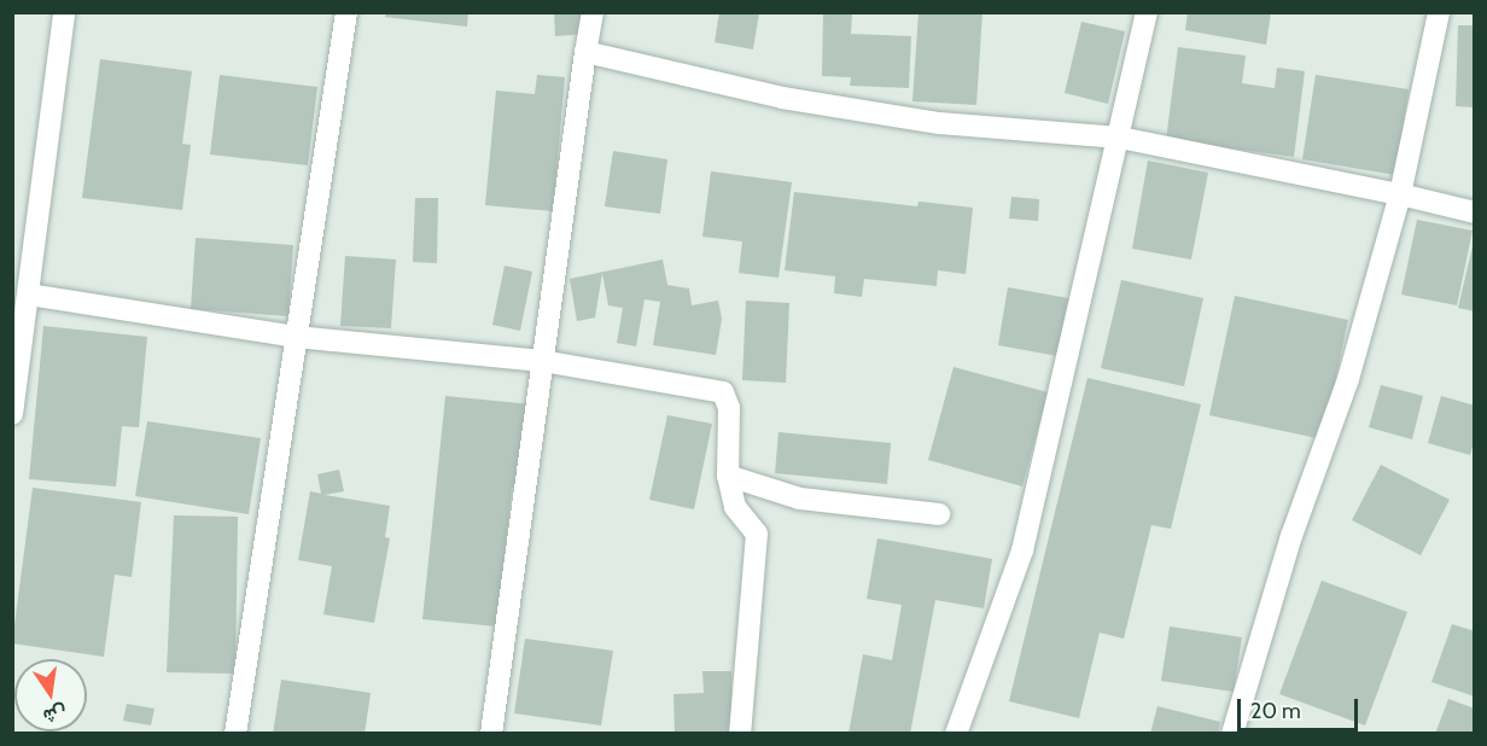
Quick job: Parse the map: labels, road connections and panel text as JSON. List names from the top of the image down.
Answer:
{
  "scale_bar": "20 m",
  "north": "bottom"
}
